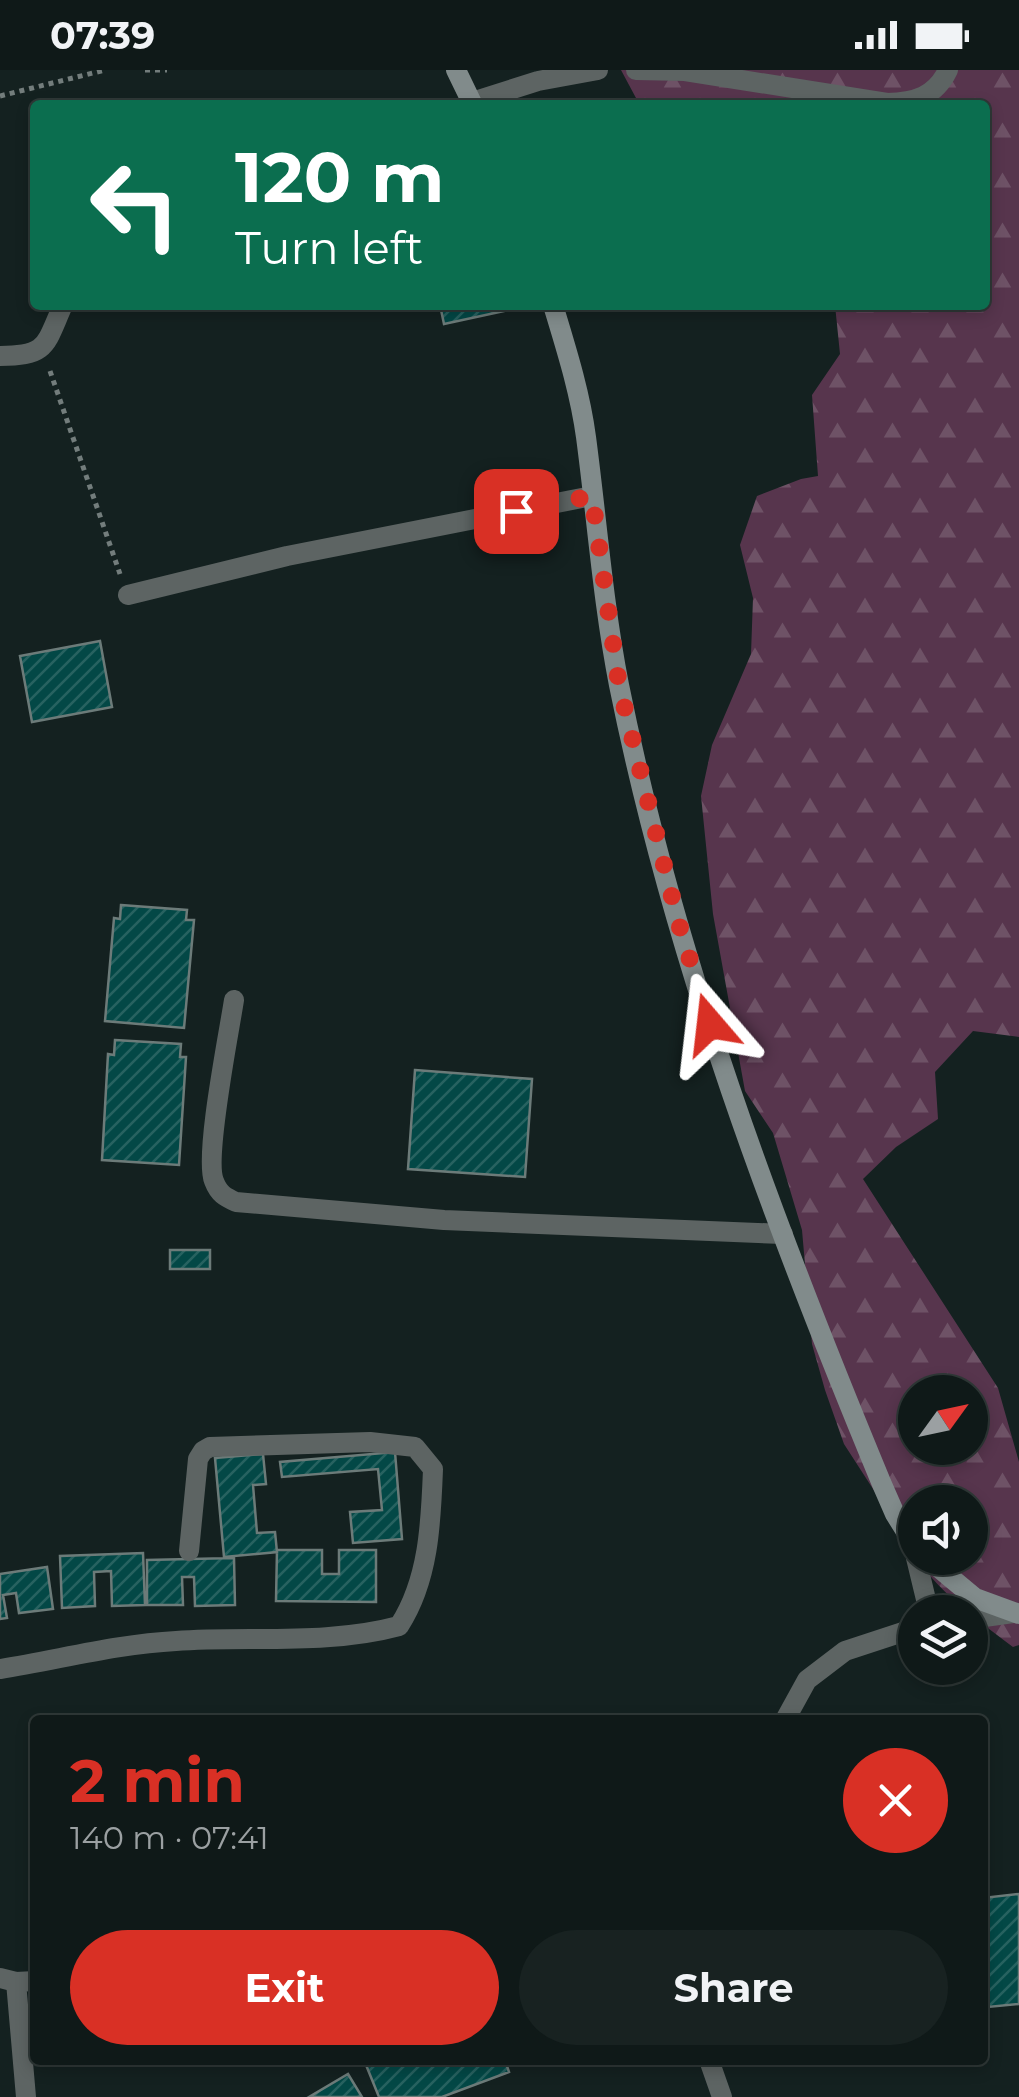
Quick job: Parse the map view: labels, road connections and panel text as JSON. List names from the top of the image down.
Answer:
{
  "north": "top right",
  "page": {
    "status": "07:39",
    "turn": ["120 m", "Turn left"],
    "heading": ["2 min", "140 m · 07:41"],
    "buttons": ["Exit", "Share"]
  }
}
